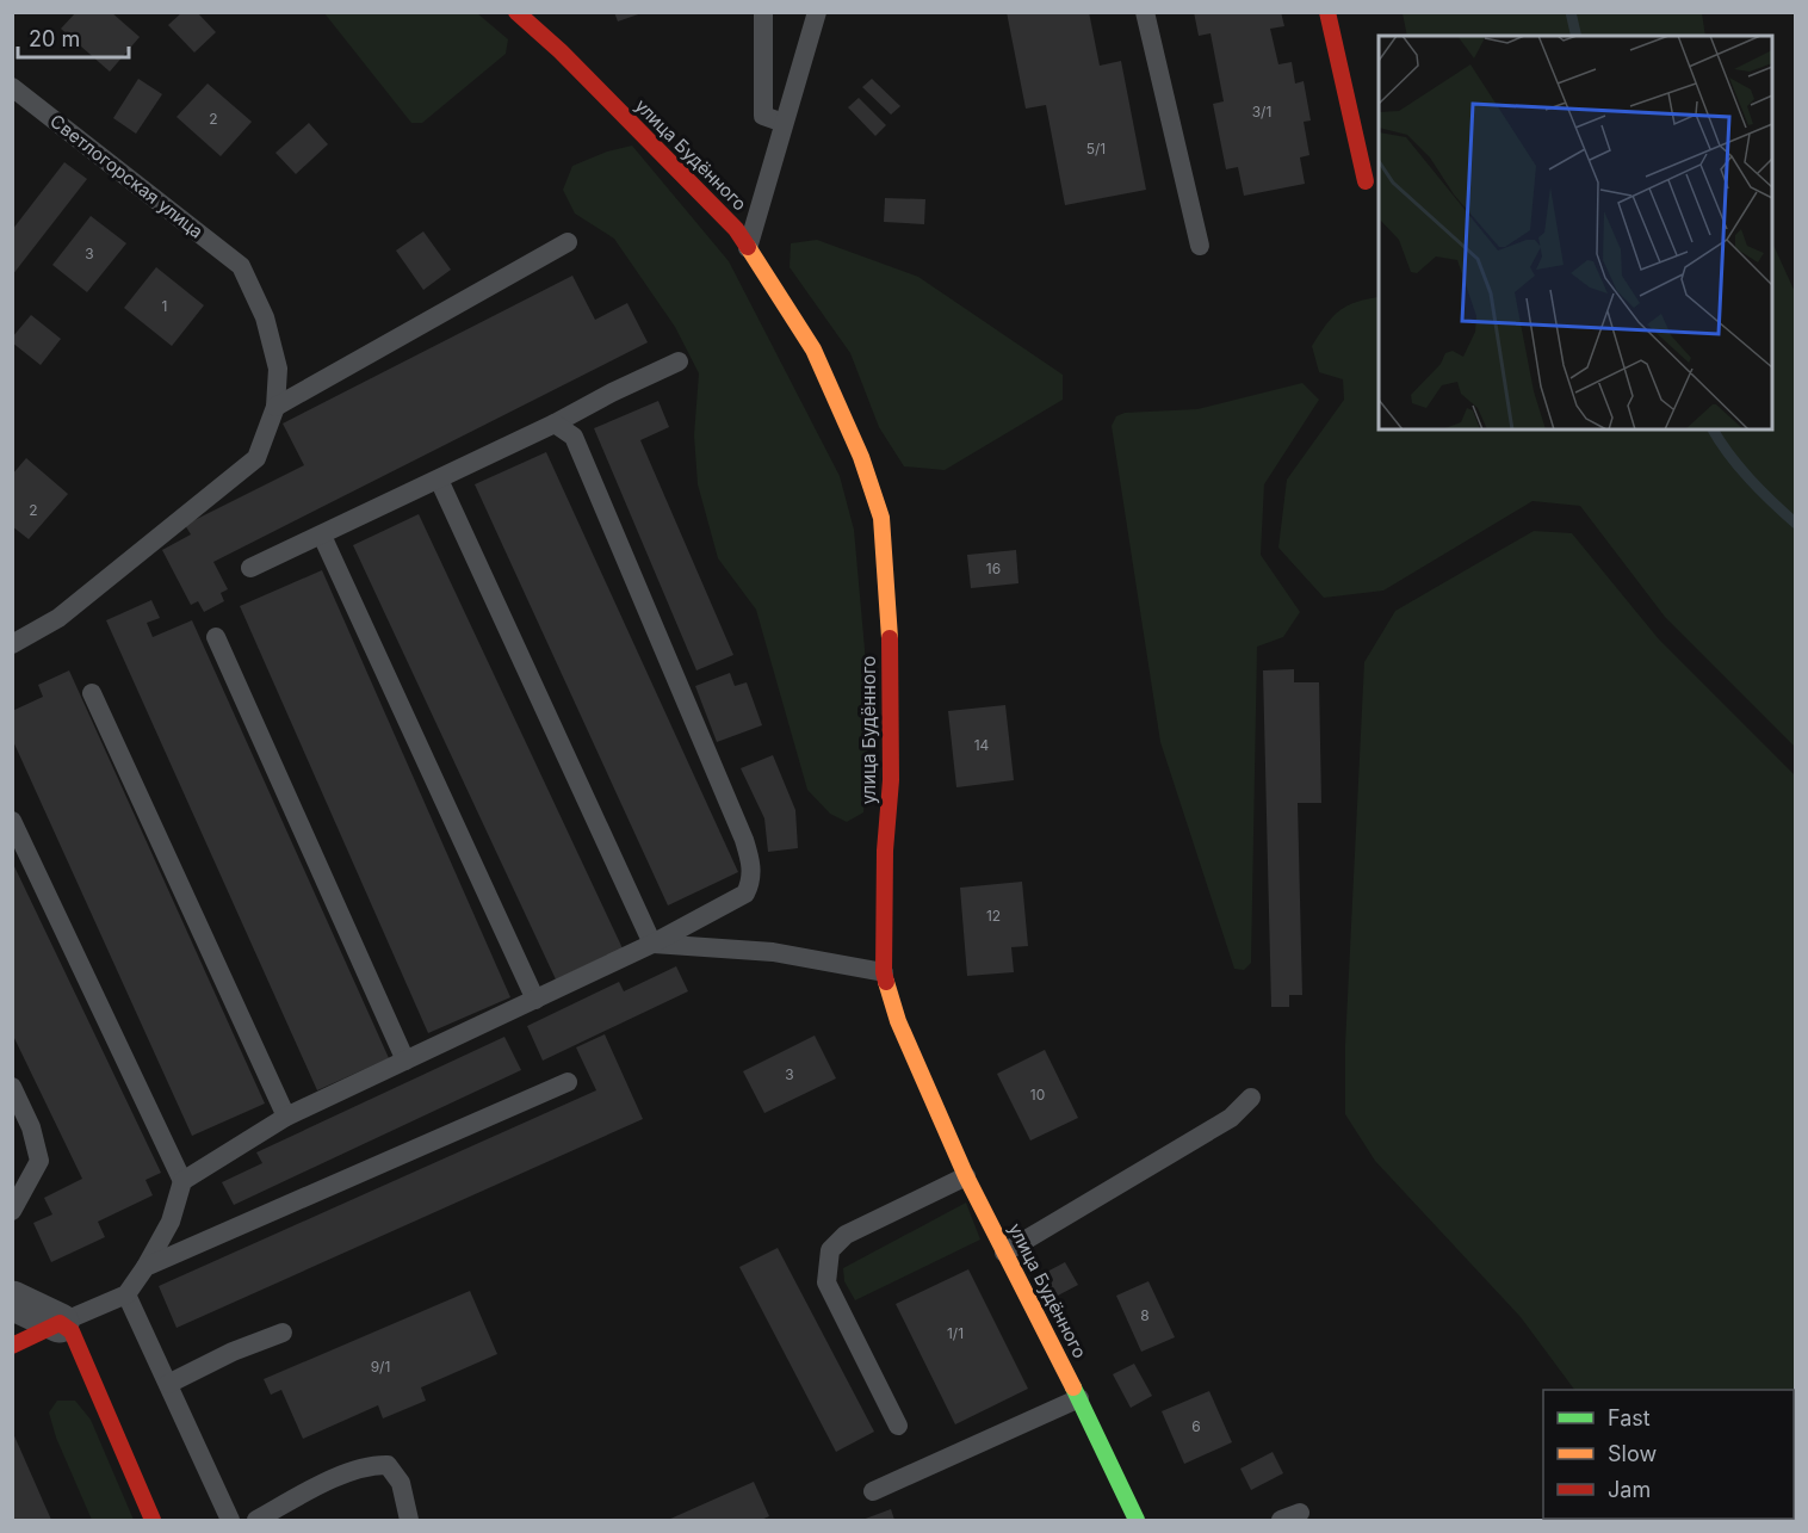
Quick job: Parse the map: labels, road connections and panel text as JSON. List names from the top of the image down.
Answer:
{
  "streets": {
    "street": ["улица Будённого"],
    "lane": ["Светлогорская улица"]
  },
  "house_numbers": [
    "3/1",
    "2",
    "5/1",
    "3",
    "1",
    "2",
    "16",
    "14",
    "12",
    "3",
    "10",
    "8",
    "1/1",
    "9/1",
    "6"
  ],
  "legend": ["Fast", "Slow", "Jam"],
  "scale_bar": "20 m"
}
